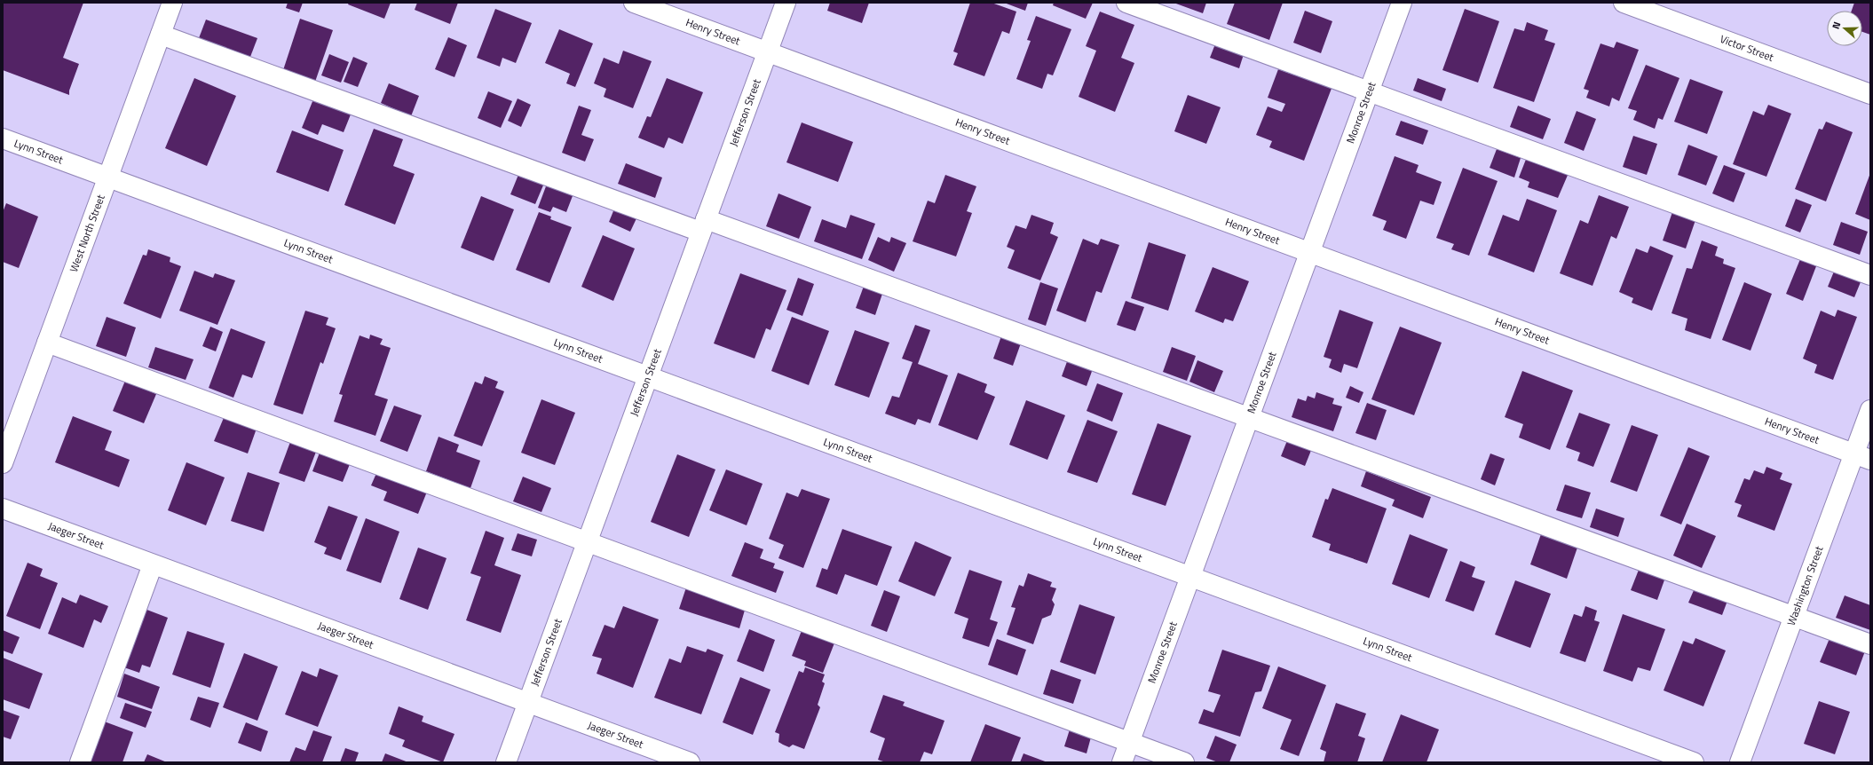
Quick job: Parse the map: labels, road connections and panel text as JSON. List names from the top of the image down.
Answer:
{
  "streets": {
    "street": [
      "Henry Street",
      "Victor Street",
      "Jefferson Street",
      "Monroe Street",
      "Lynn Street",
      "West North Street",
      "Jaeger Street",
      "Washington Street"
    ]
  },
  "crossings": [
    ["Henry Street", "Jefferson Street"],
    ["Henry Street", "Monroe Street"],
    ["Henry Street", "Washington Street"],
    ["Jefferson Street", "Lynn Street"],
    ["Jefferson Street", "Jaeger Street"],
    ["Monroe Street", "Lynn Street"],
    ["Lynn Street", "West North Street"]
  ],
  "north": "left"
}
